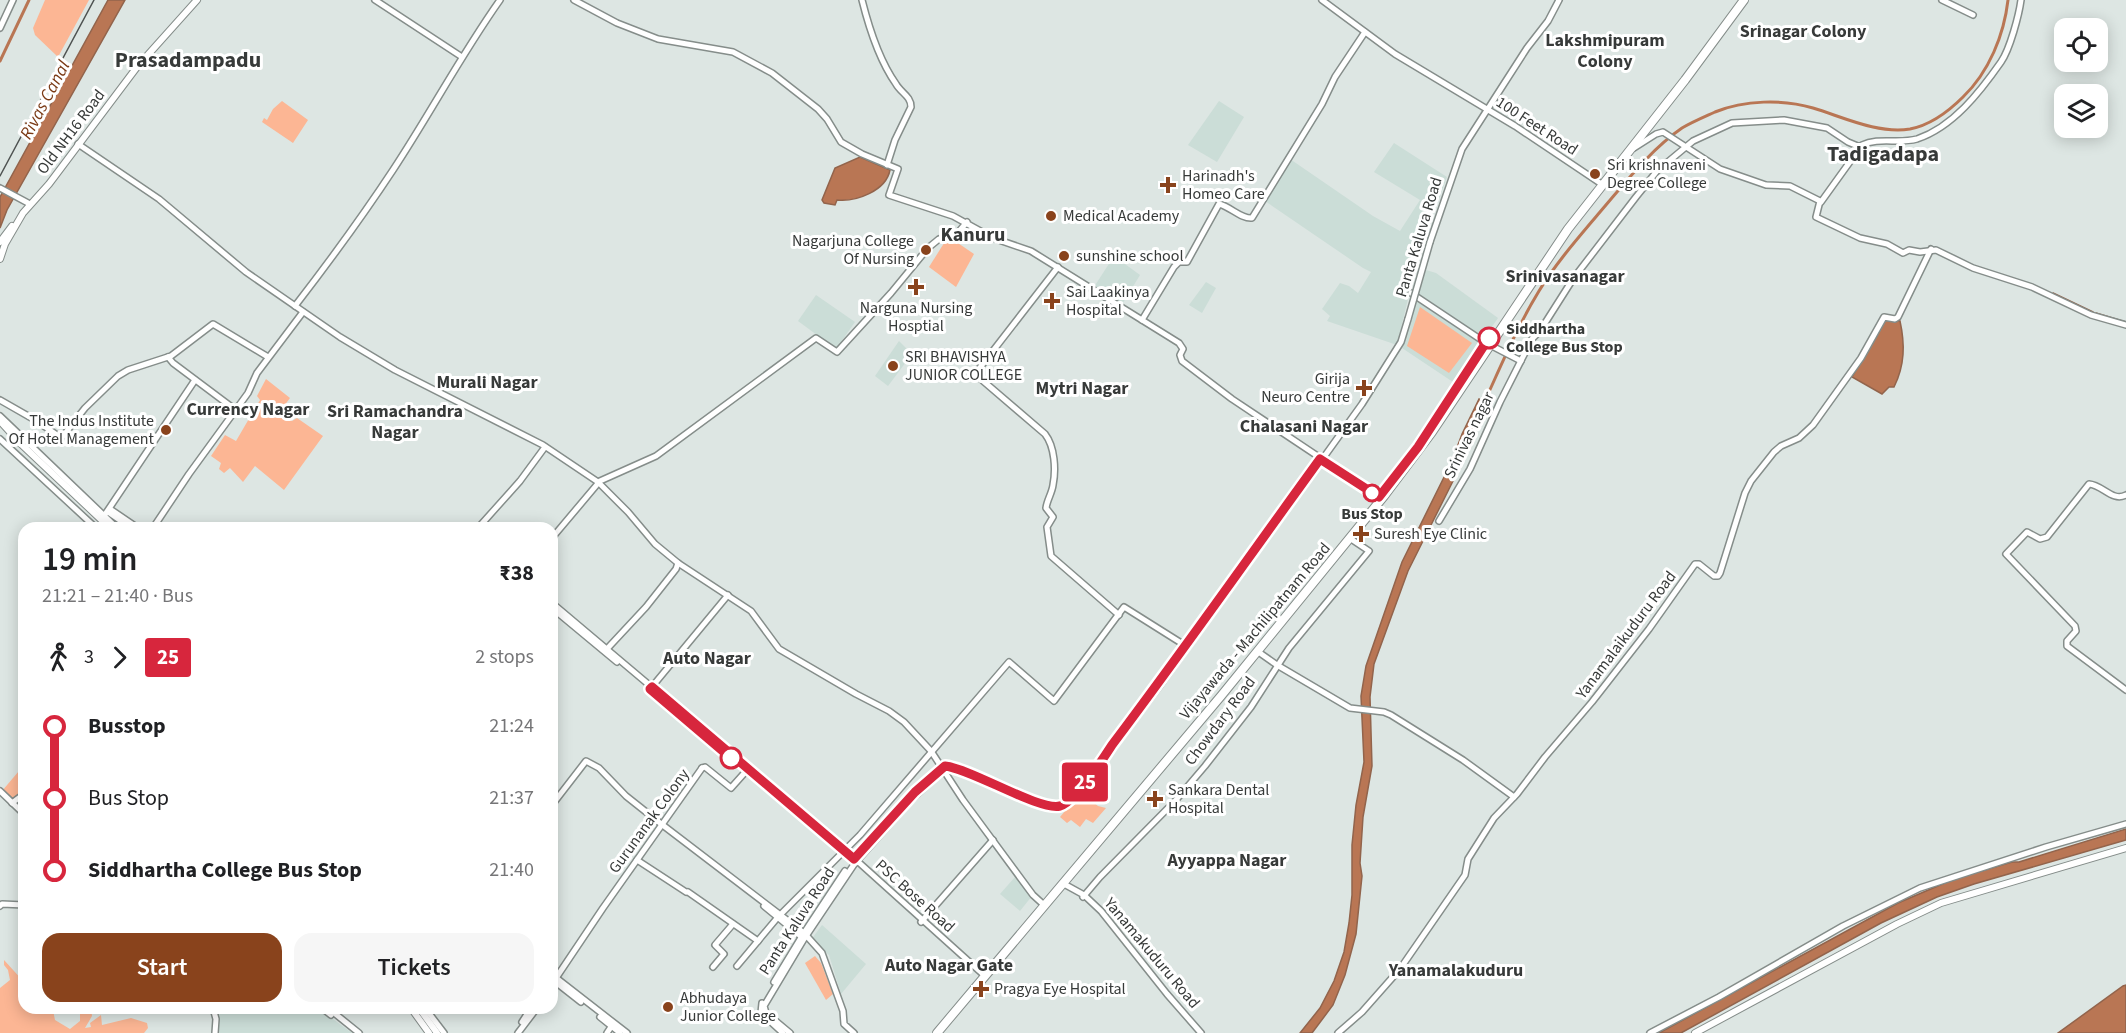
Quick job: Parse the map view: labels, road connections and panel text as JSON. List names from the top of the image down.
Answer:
{
  "streets": {
    "highway": ["Vijayawada - Machilipatnam Road"],
    "main road": ["Old NH16 Road"],
    "street": [
      "100 Feet Road",
      "Panta Kaluva Road",
      "Srinivas nagar",
      "Yanamalaikuduru Road",
      "Chowdary Road",
      "Gurunanak Colony",
      "PSC Bose Road",
      "Yanamakuduru Road"
    ]
  },
  "crossings": [
    ["100 Feet Road", "Panta Kaluva Road"],
    ["100 Feet Road", "Vijayawada - Machilipatnam Road"],
    ["Panta Kaluva Road", "PSC Bose Road"],
    ["Vijayawada - Machilipatnam Road", "Chowdary Road"],
    ["Vijayawada - Machilipatnam Road", "PSC Bose Road"],
    ["Vijayawada - Machilipatnam Road", "Yanamakuduru Road"],
    ["Chowdary Road", "Yanamakuduru Road"],
    ["Gurunanak Colony", "PSC Bose Road"]
  ],
  "districts": [
    "Srinagar Colony",
    "Lakshmipuram Colony",
    "Prasadampadu",
    "Tadigadapa",
    "Kanuru",
    "Srinivasanagar",
    "Murali Nagar",
    "Mytri Nagar",
    "Currency Nagar",
    "Sri Ramachandra Nagar",
    "Chalasani Nagar",
    "Auto Nagar",
    "Ayyappa Nagar",
    "Auto Nagar Gate",
    "Yanamalakuduru"
  ],
  "water": ["Rivas Canal"],
  "places": {
    "other": [
      "Sri krishnaveni Degree College",
      "Medical Academy",
      "Nagarjuna College Of Nursing",
      "sunshine school",
      "Siddhartha College Bus Stop",
      "SRI BHAVISHYA JUNIOR COLLEGE",
      "The Indus Institute Of Hotel Management",
      "Bus Stop",
      "Abhudaya Junior College"
    ],
    "health": [
      "Harinadh's Homeo Care",
      "Narguna Nursing Hosptial",
      "Sai Laakinya Hospital",
      "Girija Neuro Centre",
      "Suresh Eye Clinic",
      "Sankara Dental Hospital",
      "Pragya Eye Hospital"
    ]
  },
  "lines": ["bus line 25"],
  "page": {
    "on_map": "25",
    "heading": ["19 min", "21:21 – 21:40 · Bus", "₹38"],
    "legs": ["3", "25", "2 stops"],
    "list": [
      {
        "name": "Busstop",
        "value": "21:24"
      },
      {
        "name": "Bus Stop",
        "value": "21:37"
      },
      {
        "name": "Siddhartha College Bus Stop",
        "value": "21:40"
      }
    ],
    "buttons": ["Start", "Tickets"]
  }
}
